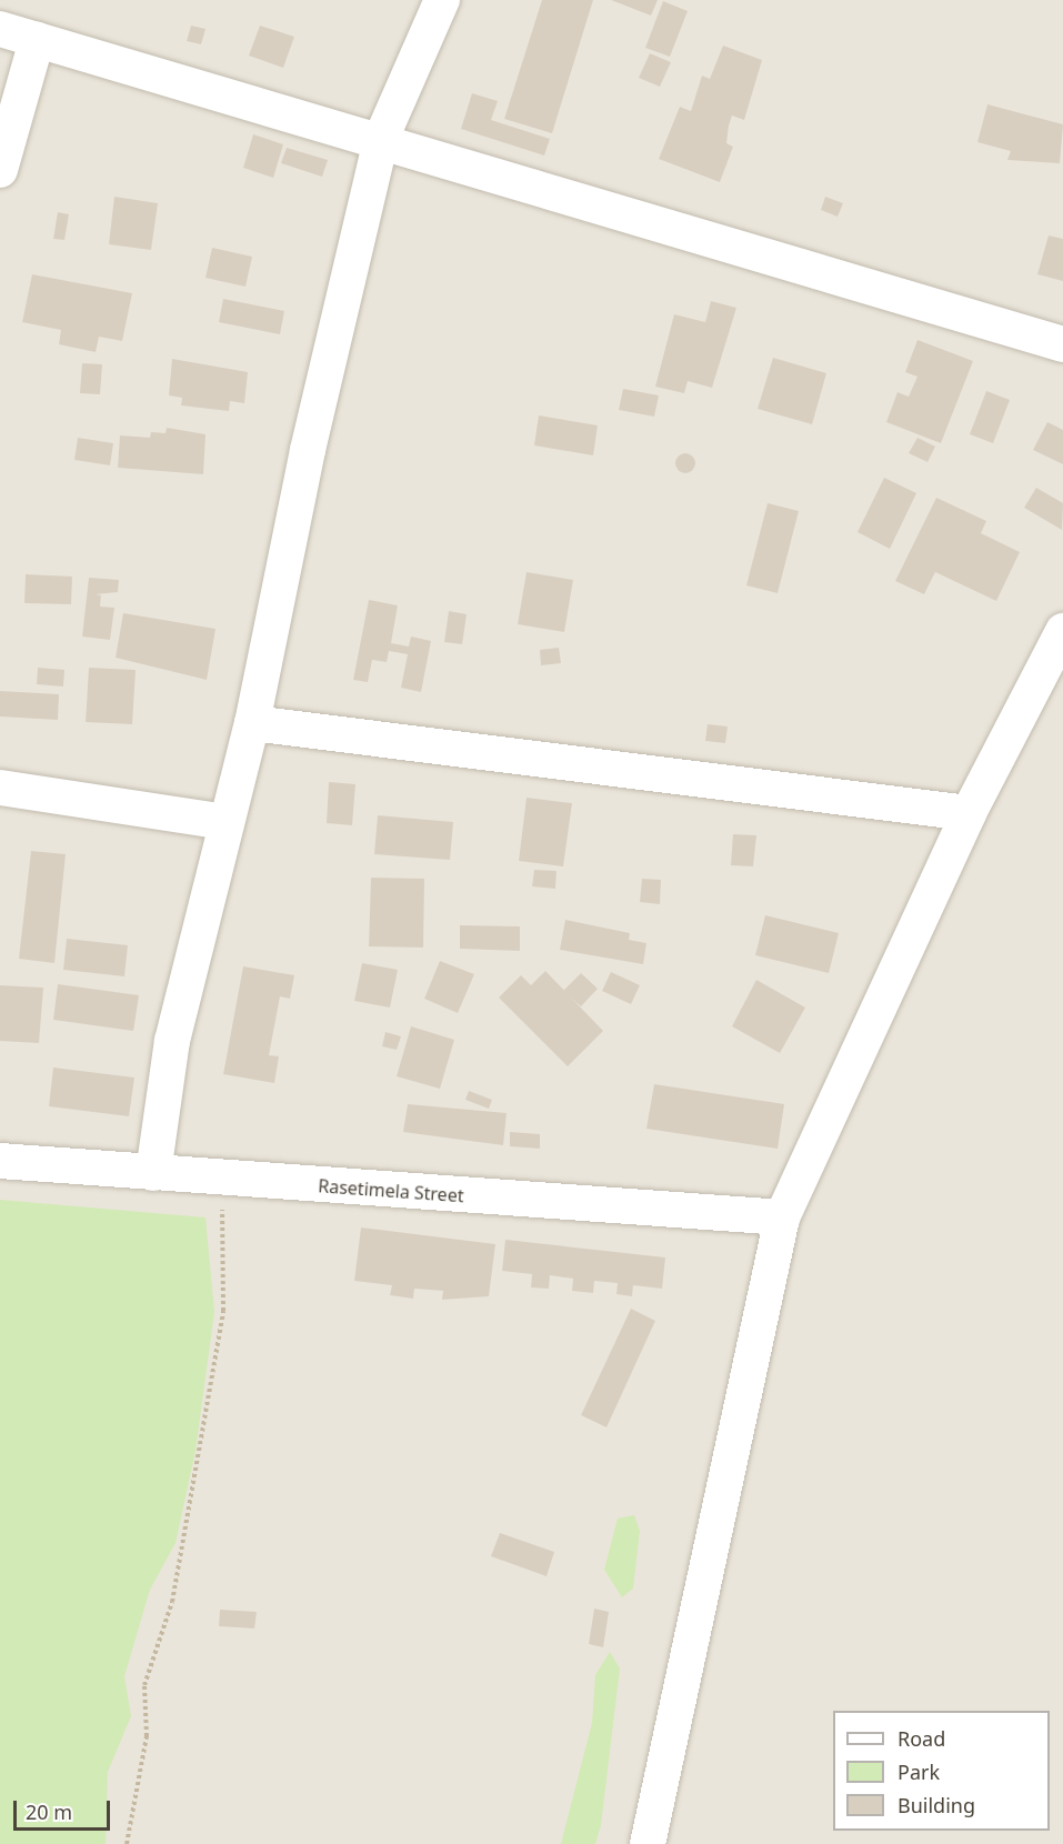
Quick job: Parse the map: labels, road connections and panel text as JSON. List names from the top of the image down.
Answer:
{
  "streets": {
    "street": ["Rasetimela Street"]
  },
  "legend": ["Road", "Park", "Building"],
  "scale_bar": "20 m"
}
